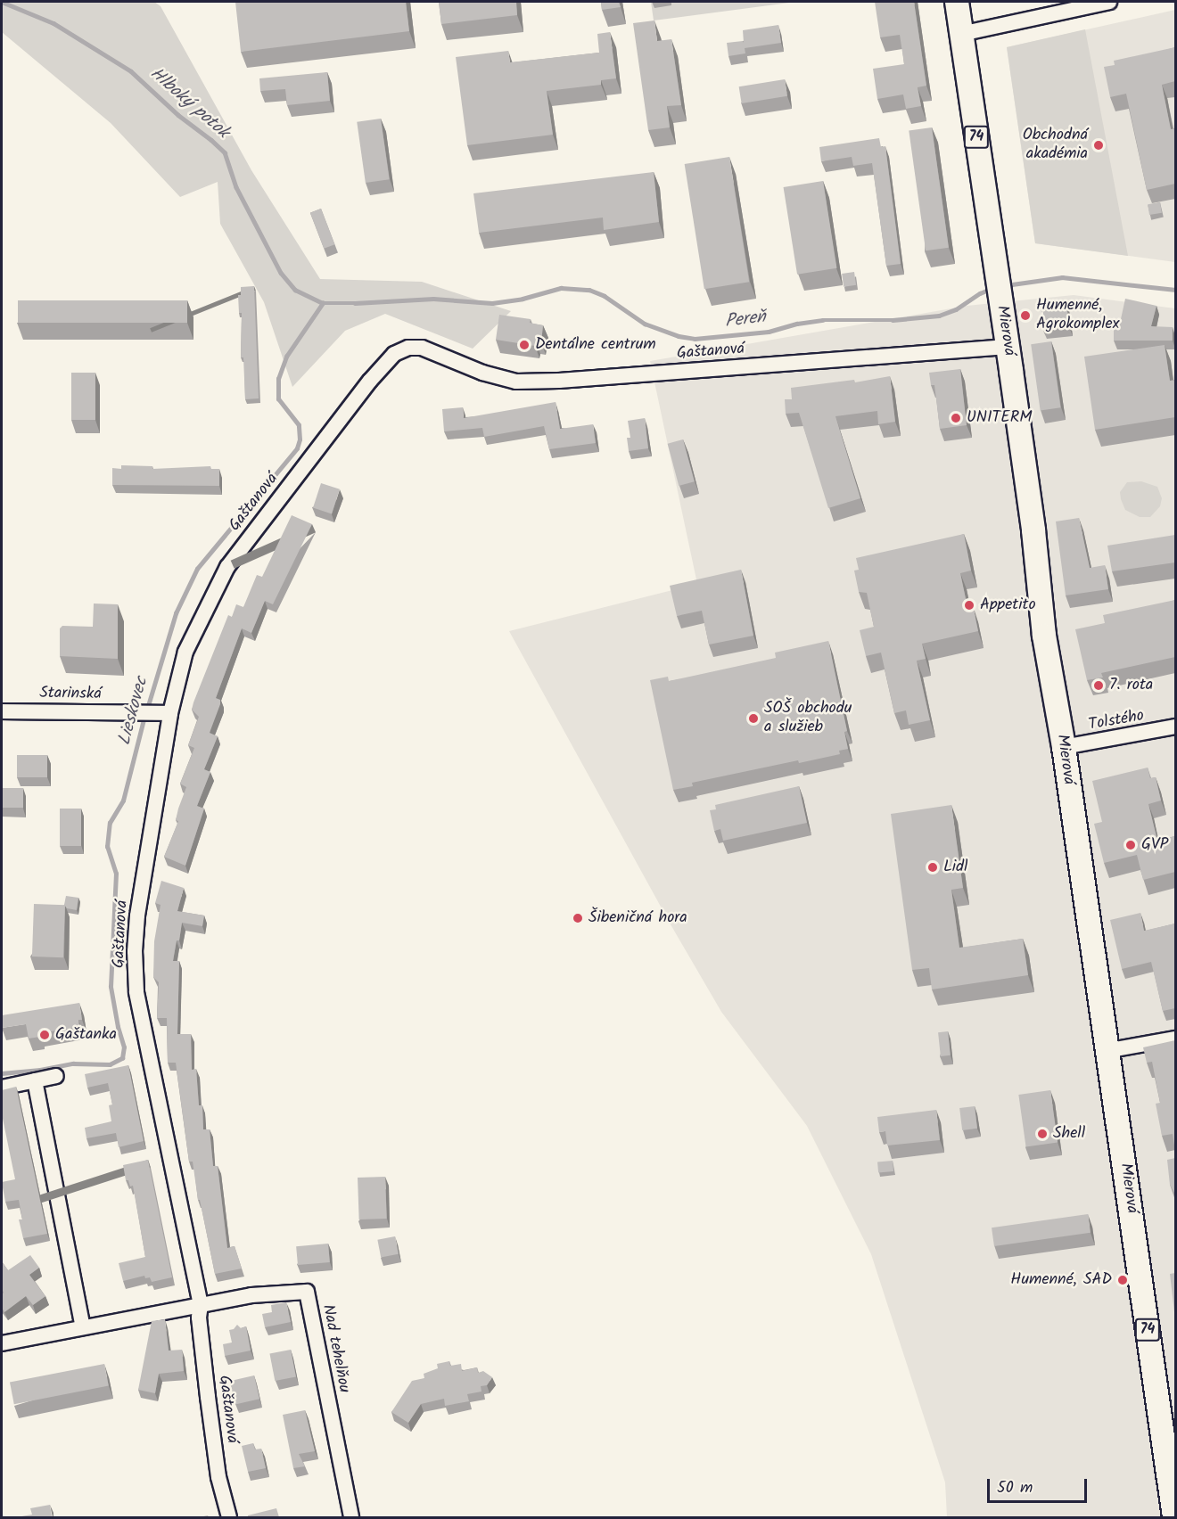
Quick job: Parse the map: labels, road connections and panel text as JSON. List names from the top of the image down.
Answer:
{
  "streets": {
    "main road": ["74", "Mierová"],
    "street": [
      "Gaštanová",
      "Starinská",
      "Tolstého",
      "Nad tehelňou"
    ]
  },
  "crossings": [
    ["Mierová", "Gaštanová"],
    ["Mierová", "Tolstého"],
    ["Gaštanová", "Starinská"],
    ["Gaštanová", "Nad tehelňou"]
  ],
  "water": ["Hlboký potok", "Pereň", "Lieskovec"],
  "places": [
    "Obchodná akadémia",
    "Humenné, Agrokomplex",
    "Dentálne centrum",
    "UNITERM",
    "Appetito",
    "7. rota",
    "SOŠ obchodu a služieb",
    "GVP",
    "Lidl",
    "Šibeničná hora",
    "Gaštanka",
    "Shell",
    "Humenné, SAD"
  ],
  "scale_bar": "50 m"
}
